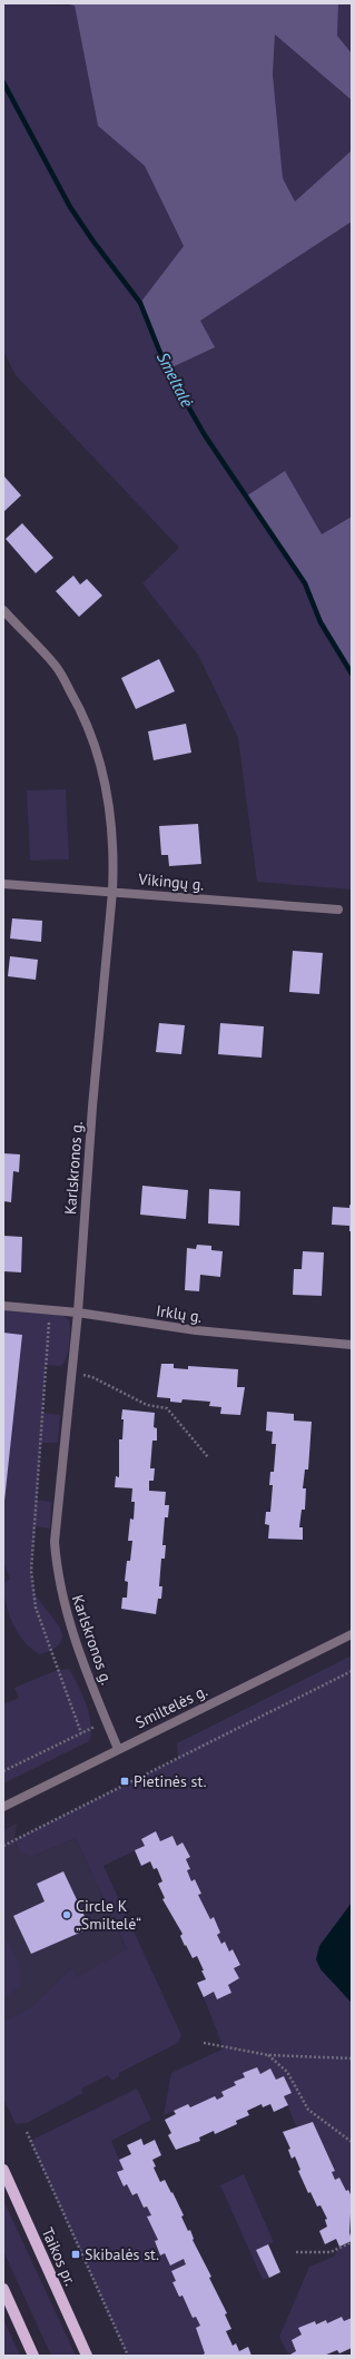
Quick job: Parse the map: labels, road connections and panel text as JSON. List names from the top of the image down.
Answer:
{
  "streets": {
    "main road": ["Taikos pr."],
    "street": [
      "Vikingų g.",
      "Karlskronos g.",
      "Irklų g.",
      "Smiltelės g."
    ]
  },
  "crossings": [
    ["Vikingų g.", "Karlskronos g."],
    ["Karlskronos g.", "Irklų g."],
    ["Karlskronos g.", "Smiltelės g."]
  ],
  "water": ["Smeltalė"],
  "places": {
    "transit": ["Pietinės st.", "Skibalės st."],
    "other": ["Circle K „Smiltelė“"]
  }
}
